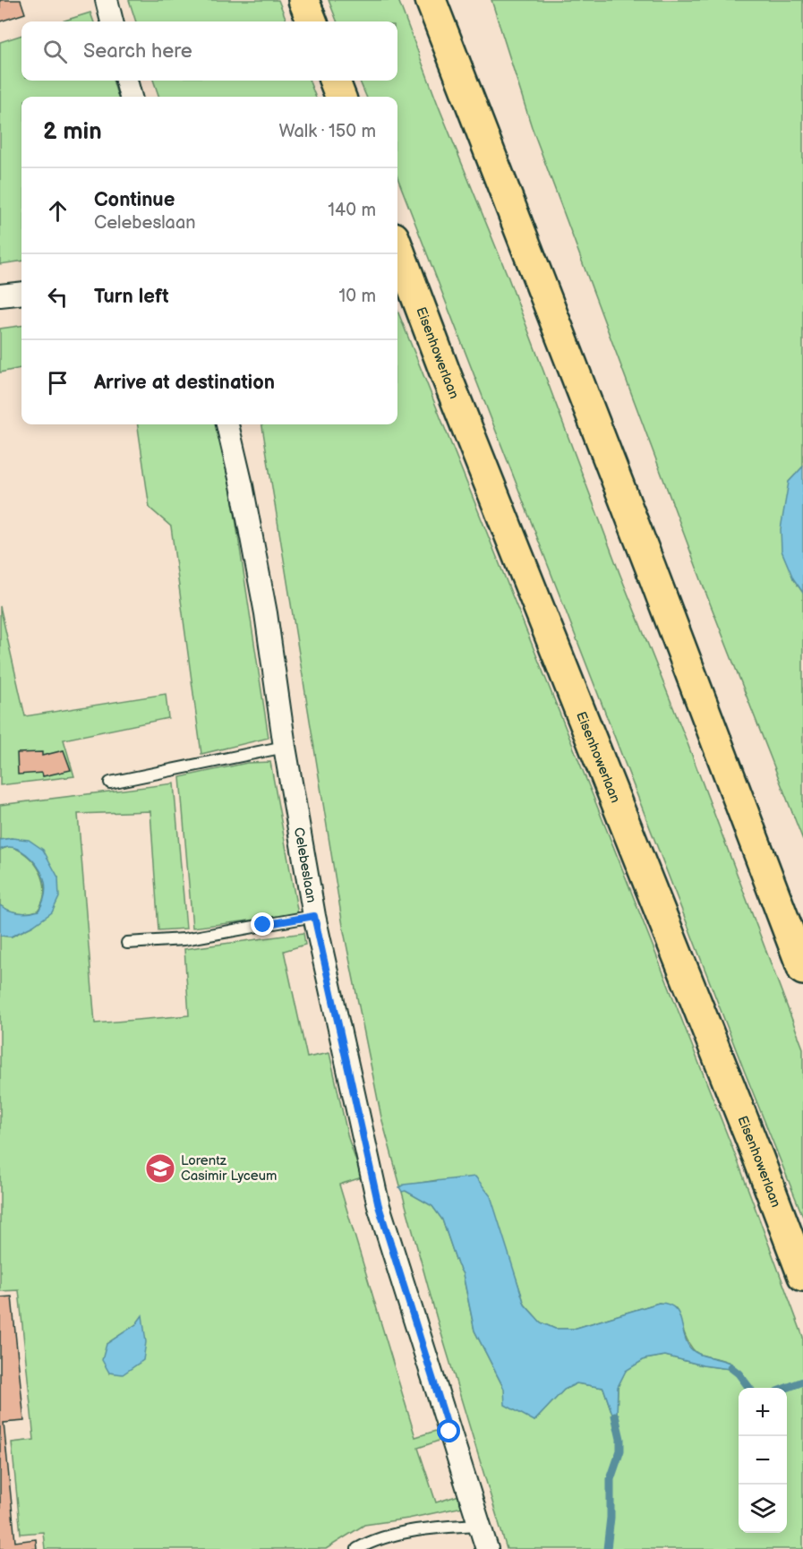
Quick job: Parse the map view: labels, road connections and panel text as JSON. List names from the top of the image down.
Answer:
{
  "streets": {
    "main road": ["Eisenhowerlaan"],
    "street": ["Celebeslaan"]
  },
  "places": {
    "school or university": ["Lorentz Casimir Lyceum"]
  },
  "page": {
    "search": "Search here",
    "heading": ["2 min", "Walk · 150 m"],
    "list": [
      ["Continue", "Celebeslaan", "140 m"],
      ["Turn left", "10 m"],
      "Arrive at destination"
    ],
    "map_buttons": ["+", "−"]
  }
}
